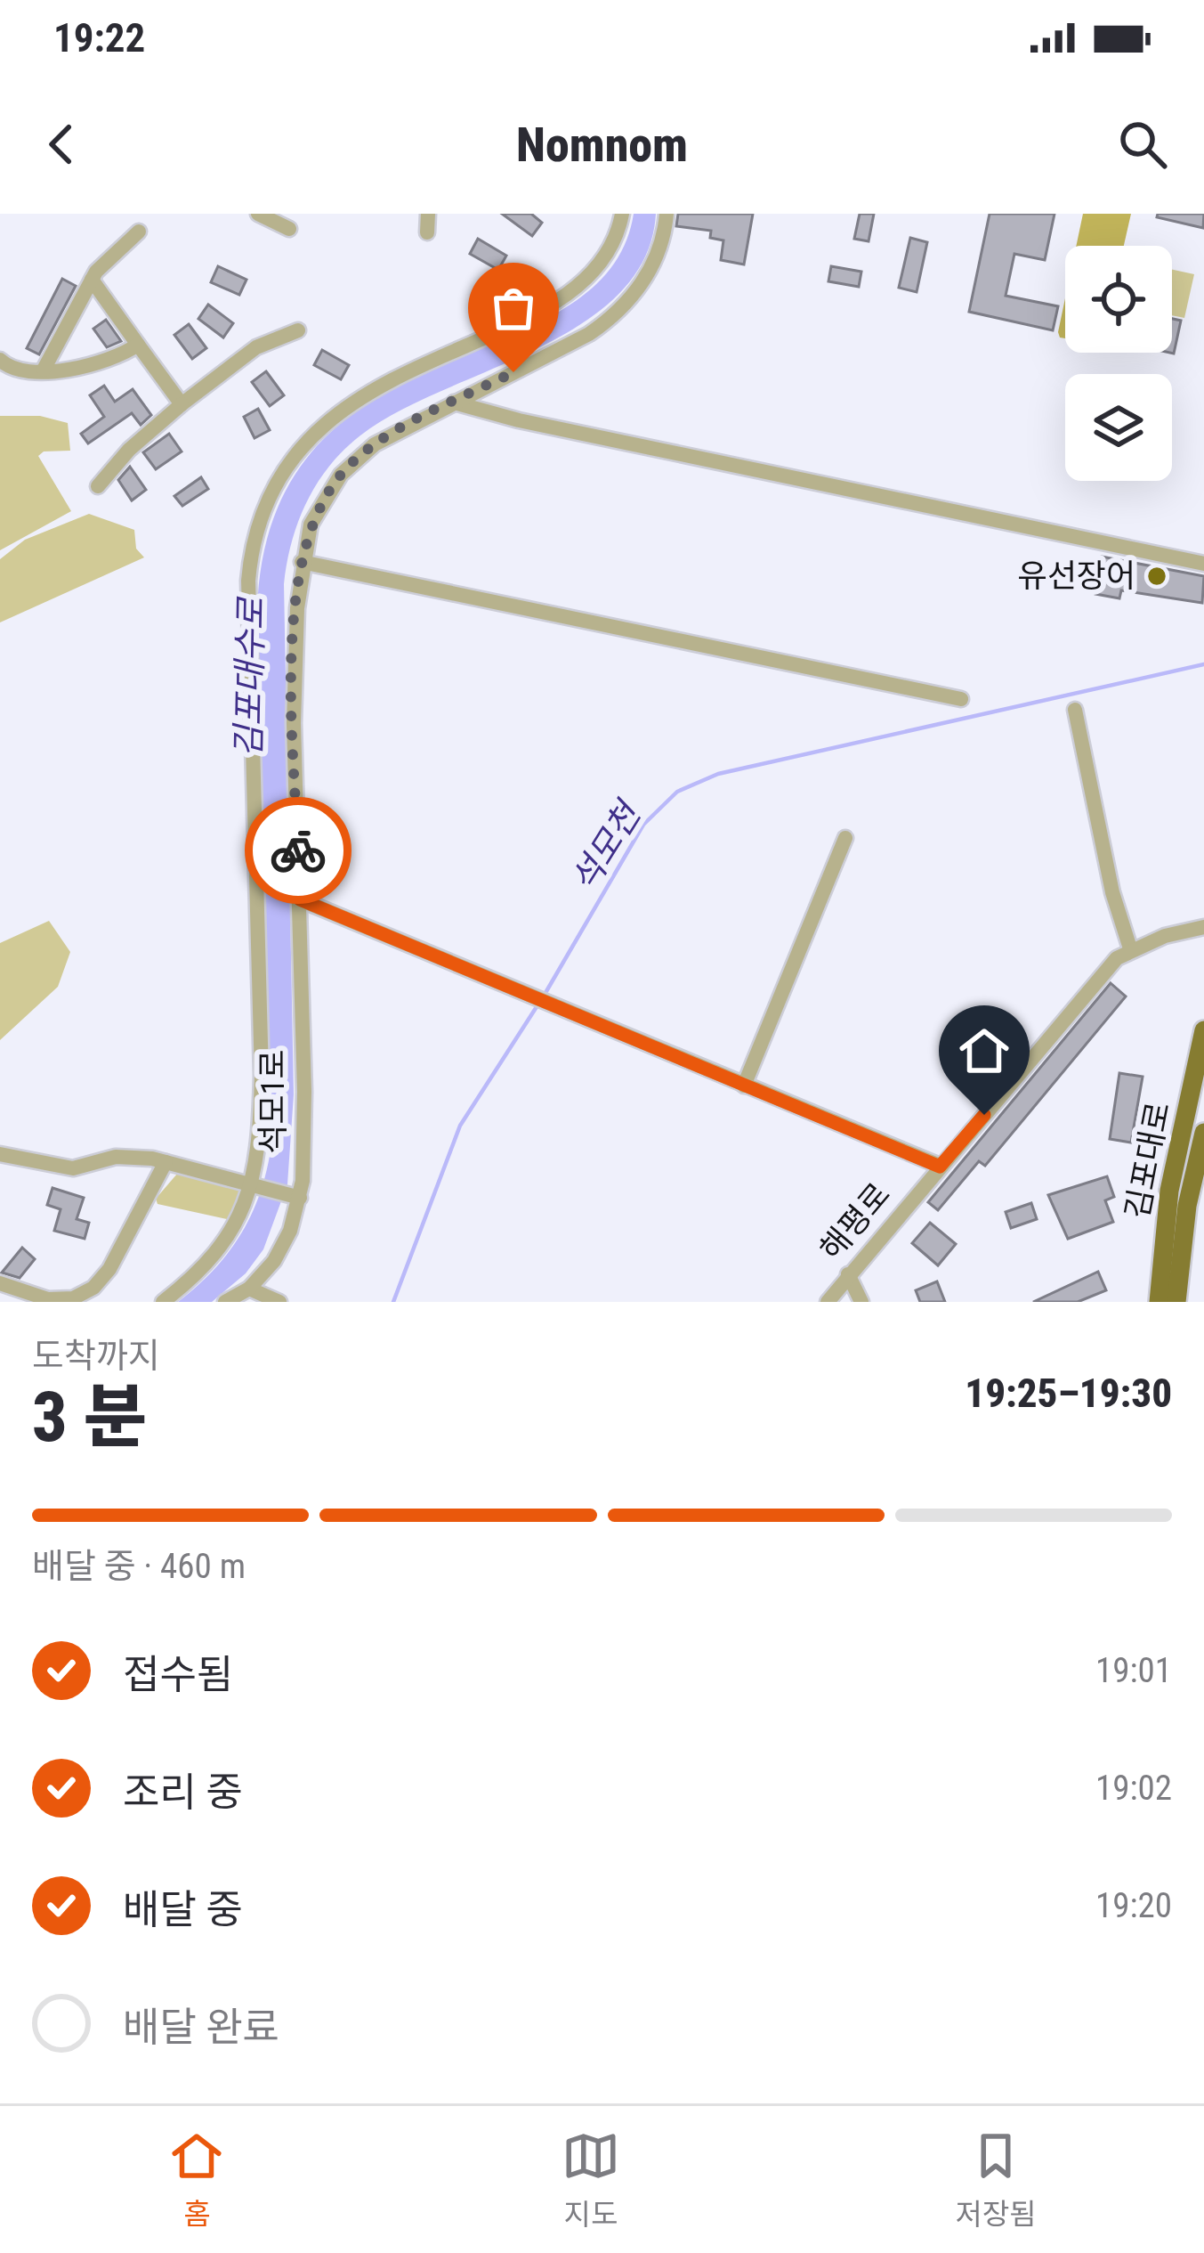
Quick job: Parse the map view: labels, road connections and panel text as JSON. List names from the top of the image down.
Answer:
{
  "streets": {
    "main road": ["김포대로"],
    "lane": ["석모1로", "해평로"]
  },
  "water": ["김포대수로", "석모천"],
  "places": ["유선장어"],
  "page": {
    "status": "19:22",
    "header": "Nomnom",
    "heading": ["3 분", "도착까지", "19:25–19:30"],
    "bar": "배달 중 · 460 m",
    "list": [
      ["접수됨", "19:01"],
      ["조리 중", "19:02"],
      ["배달 중", "19:20"],
      "배달 완료"
    ],
    "tabs": ["홈", "지도", "저장됨"]
  }
}
